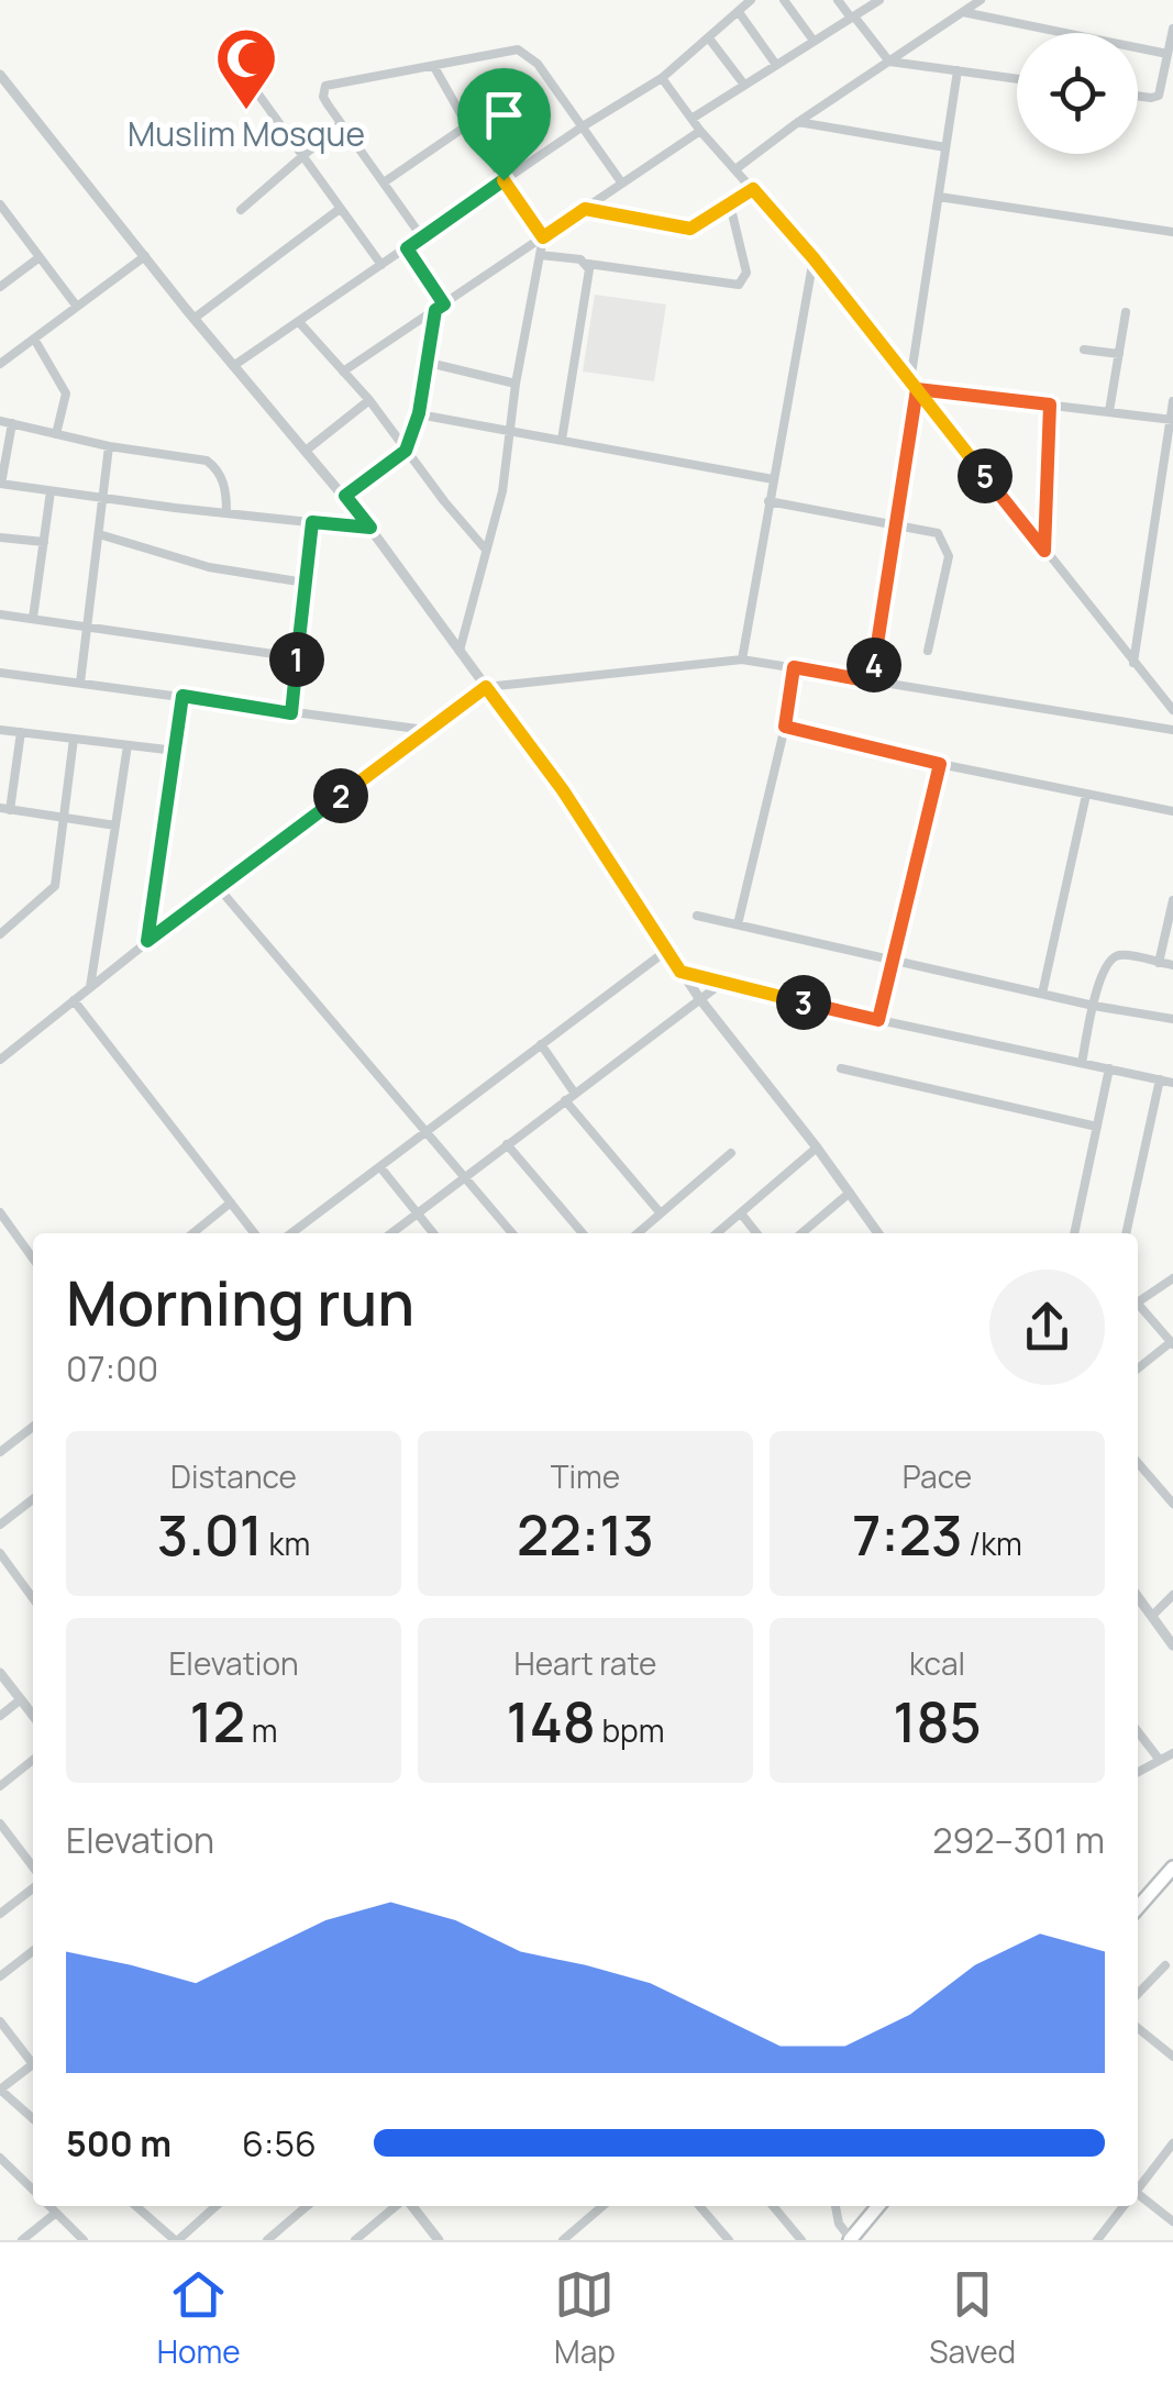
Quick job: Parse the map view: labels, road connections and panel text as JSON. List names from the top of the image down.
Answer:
{
  "places": {
    "mosque": ["Muslim Mosque"]
  },
  "page": {
    "pins": [
      "5",
      "1",
      "4",
      "2",
      "3"
    ],
    "heading": ["Morning run", "07:00"],
    "stats": [
      ["Distance", "3.01 km"],
      ["Time", "22:13"],
      ["Pace", "7:23 /km"],
      ["Elevation", "12 m"],
      ["Heart rate", "148 bpm"],
      ["kcal", "185"]
    ],
    "chart": ["Elevation", "292–301 m"],
    "list": [
      {
        "name": "500 m",
        "note": "6:56"
      }
    ],
    "tabs": ["Home", "Map", "Saved"]
  }
}
